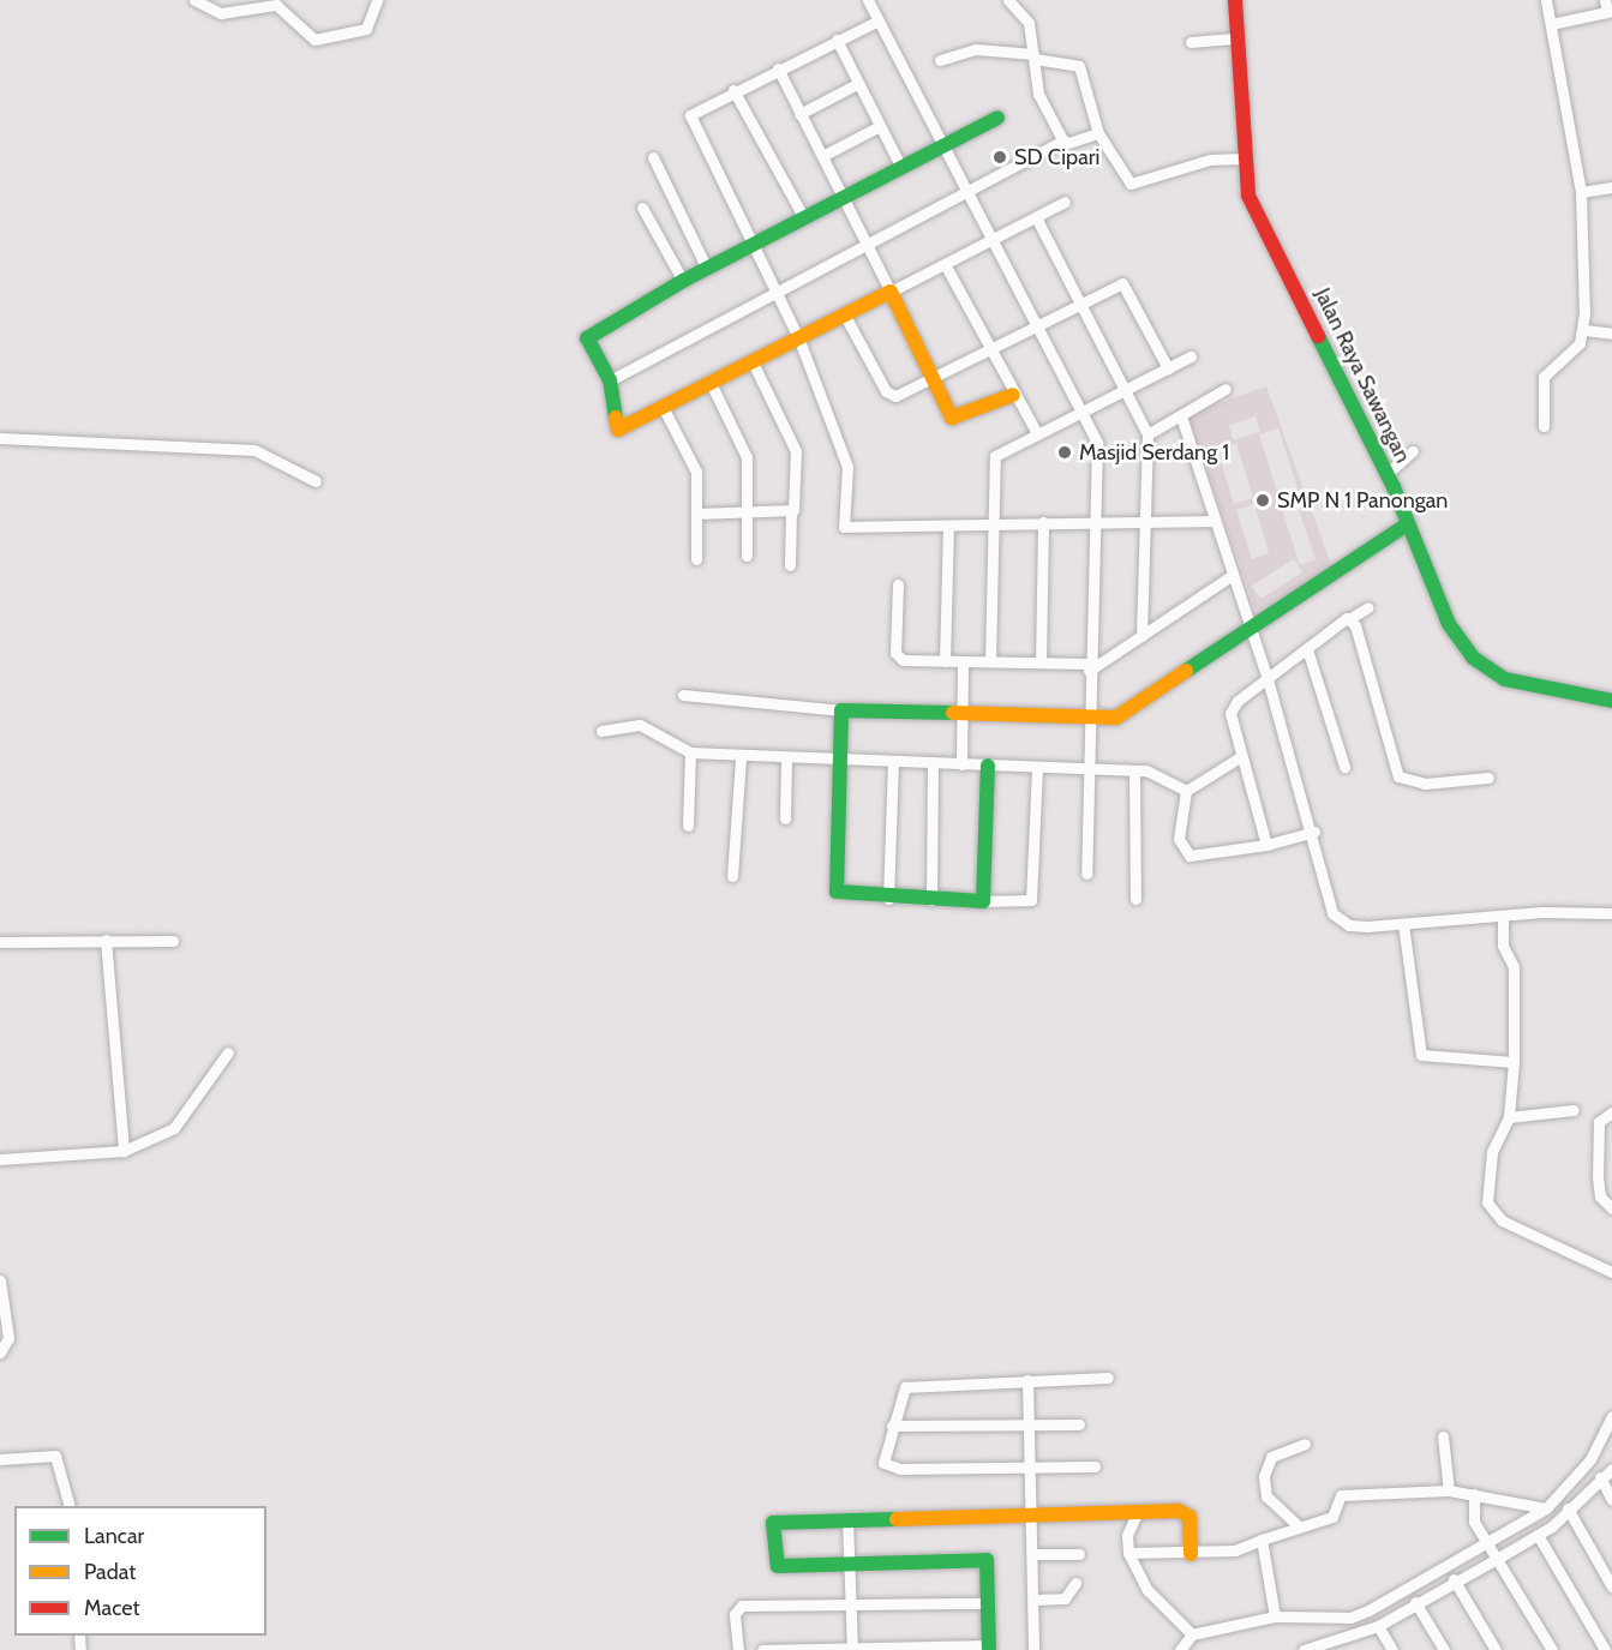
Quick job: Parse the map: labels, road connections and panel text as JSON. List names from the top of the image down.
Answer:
{
  "streets": {
    "street": ["Jalan Raya Sawangan"]
  },
  "places": ["SD Cipari", "Masjid Serdang 1", "SMP N 1 Panongan"],
  "legend": ["Lancar", "Padat", "Macet"]
}
